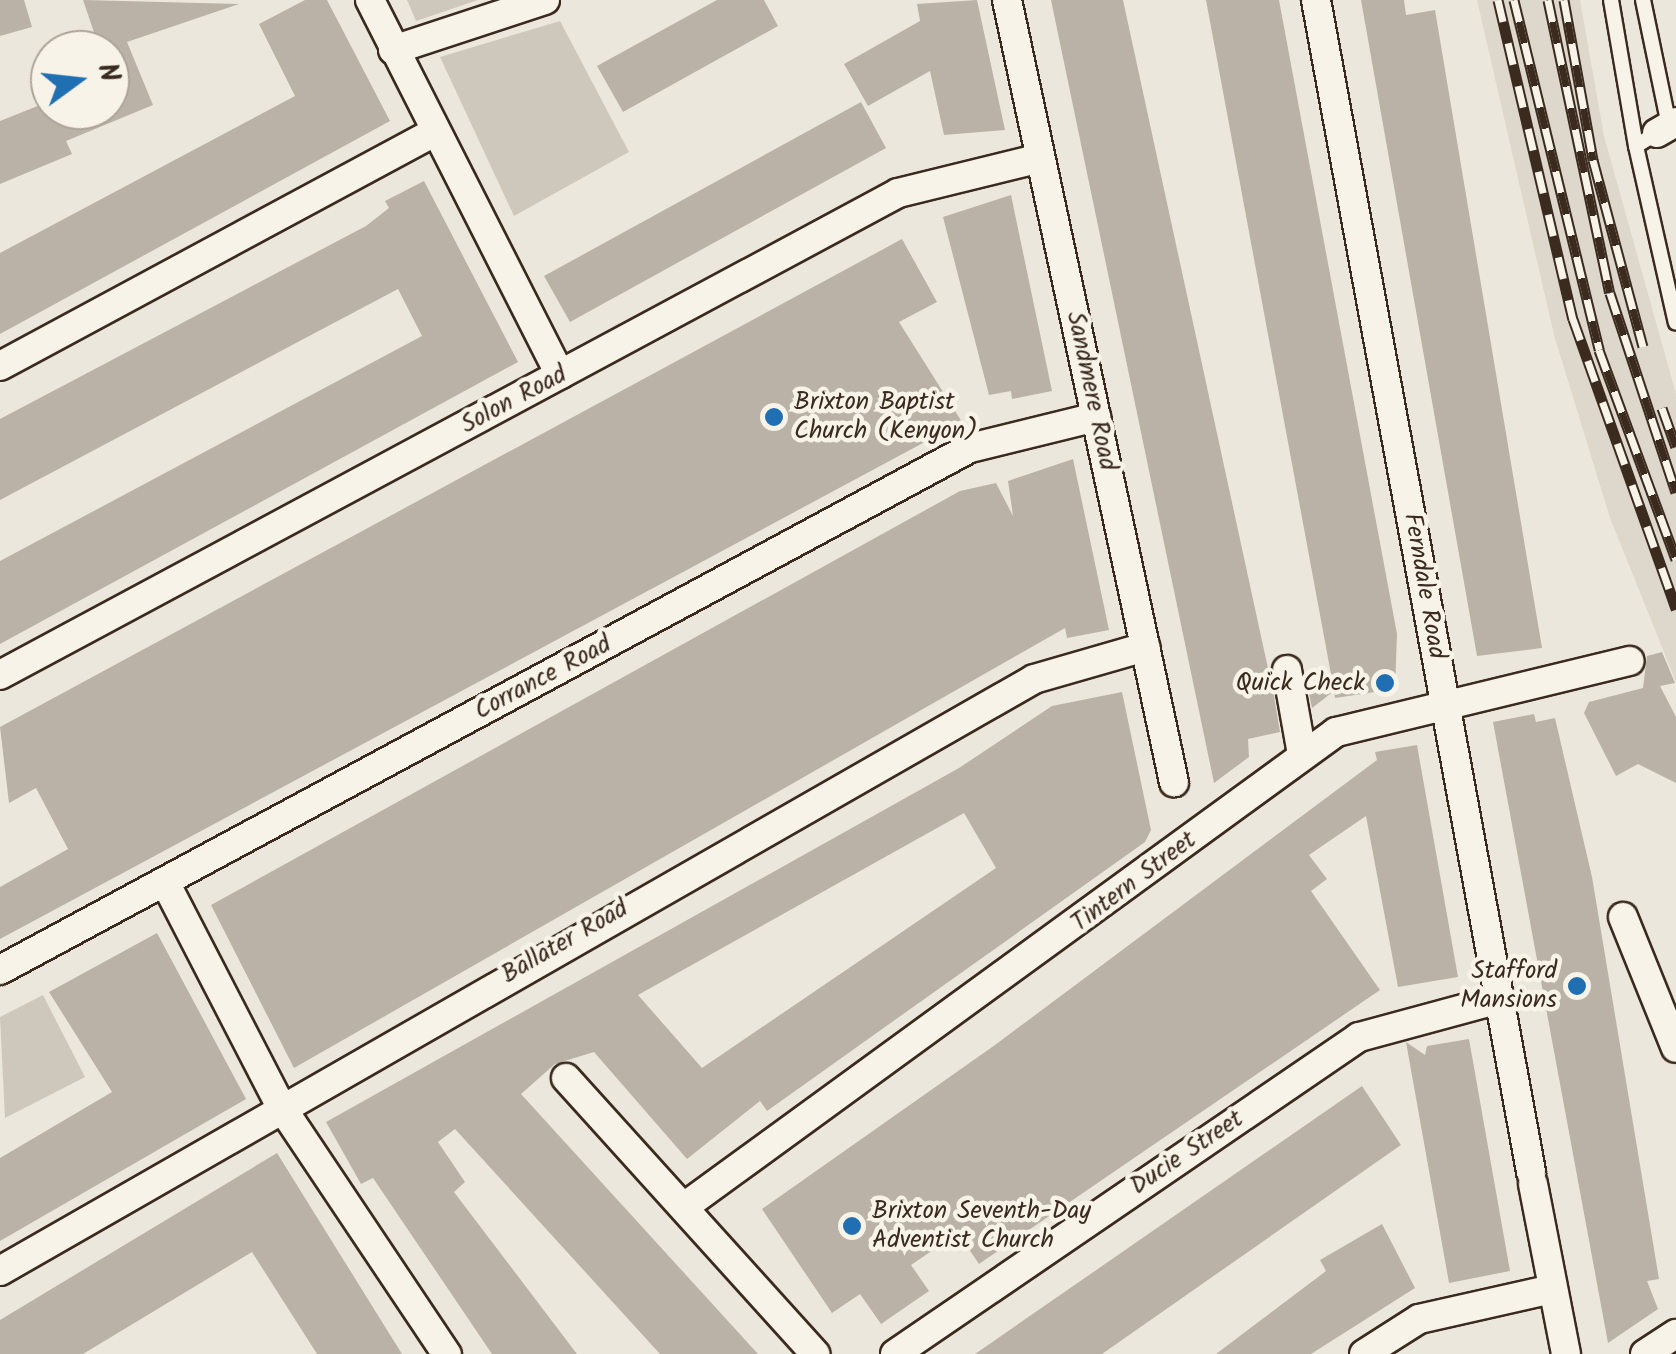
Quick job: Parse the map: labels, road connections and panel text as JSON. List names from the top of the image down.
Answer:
{
  "streets": {
    "street": [
      "Sandmere Road",
      "Solon Road",
      "Ferndale Road",
      "Corrance Road",
      "Tintern Street",
      "Ballater Road",
      "Ducie Street"
    ]
  },
  "crossings": [
    ["Sandmere Road", "Solon Road"],
    ["Sandmere Road", "Corrance Road"],
    ["Sandmere Road", "Ballater Road"],
    ["Ferndale Road", "Tintern Street"],
    ["Ferndale Road", "Ducie Street"]
  ],
  "places": [
    "Brixton Baptist Church (Kenyon)",
    "Quick Check",
    "Stafford Mansions",
    "Brixton Seventh-Day Adventist Church"
  ],
  "north": "right"
}
